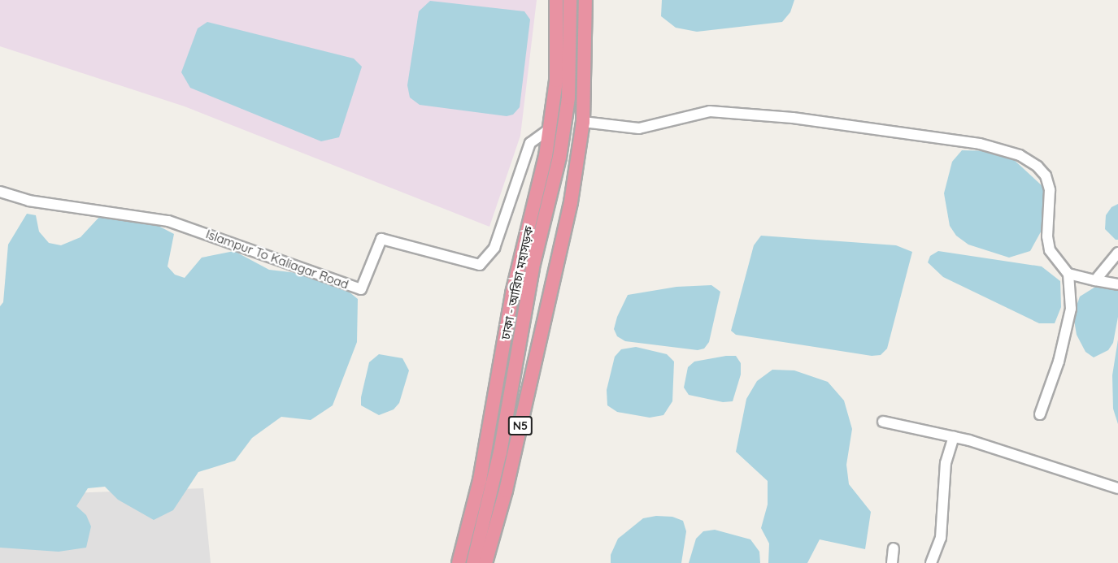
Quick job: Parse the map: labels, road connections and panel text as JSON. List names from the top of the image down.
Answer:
{
  "streets": {
    "highway": ["ঢাকা - আরিচা মহাসড়ক", "N5"],
    "street": ["Islampur To Kaliagar Road"]
  },
  "crossings": [
    ["Islampur To Kaliagar Road", "ঢাকা - আরিচা মহাসড়ক"]
  ]
}
